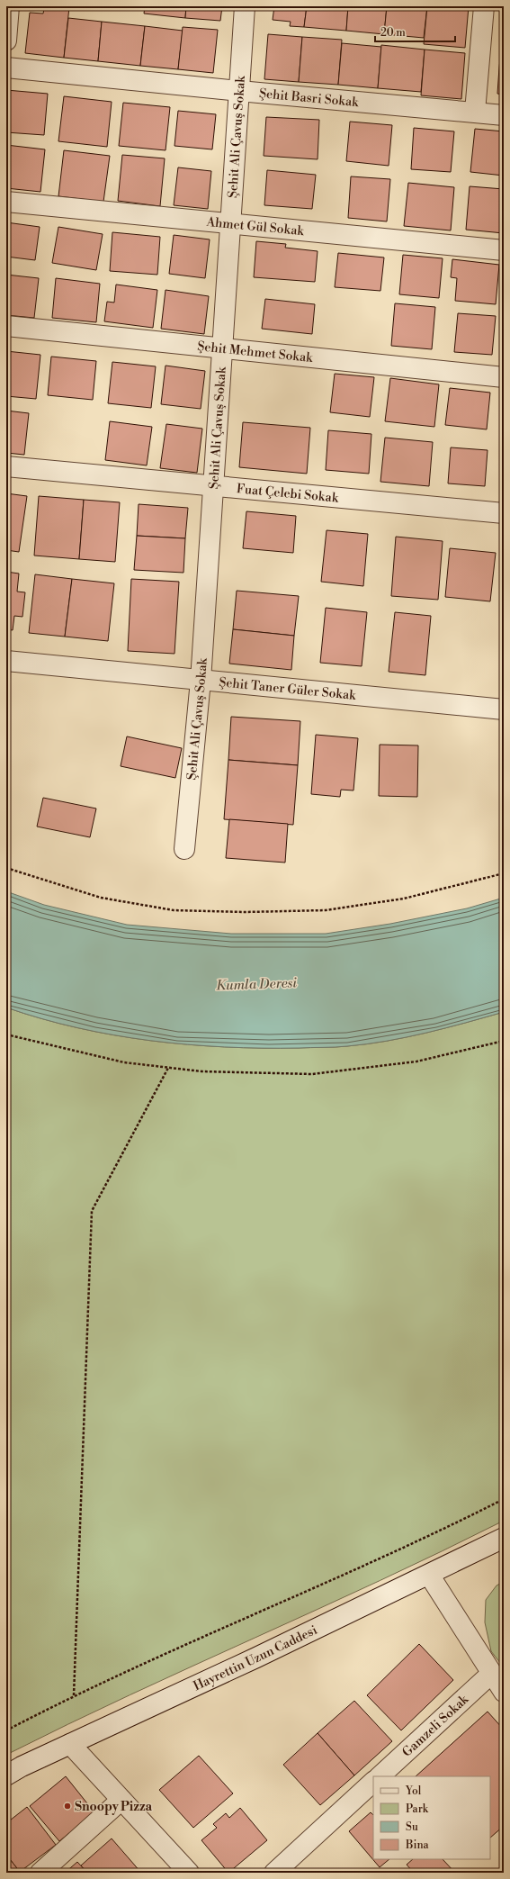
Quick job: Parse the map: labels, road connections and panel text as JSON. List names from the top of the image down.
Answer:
{
  "streets": {
    "street": [
      "Şehit Basri Sokak",
      "Şehit Ali Çavuş Sokak",
      "Ahmet Gül Sokak",
      "Şehit Mehmet Sokak",
      "Fuat Çelebi Sokak",
      "Şehit Taner Güler Sokak",
      "Hayrettin Uzun Caddesi",
      "Gamzeli Sokak"
    ]
  },
  "crossings": [
    ["Şehit Basri Sokak", "Şehit Ali Çavuş Sokak"],
    ["Şehit Ali Çavuş Sokak", "Ahmet Gül Sokak"],
    ["Şehit Ali Çavuş Sokak", "Şehit Mehmet Sokak"],
    ["Şehit Ali Çavuş Sokak", "Fuat Çelebi Sokak"],
    ["Şehit Ali Çavuş Sokak", "Şehit Taner Güler Sokak"]
  ],
  "water": ["Kumla Deresi"],
  "places": ["Snoopy Pizza"],
  "legend": [
    "Yol",
    "Park",
    "Su",
    "Bina"
  ],
  "scale_bar": "20 m"
}
